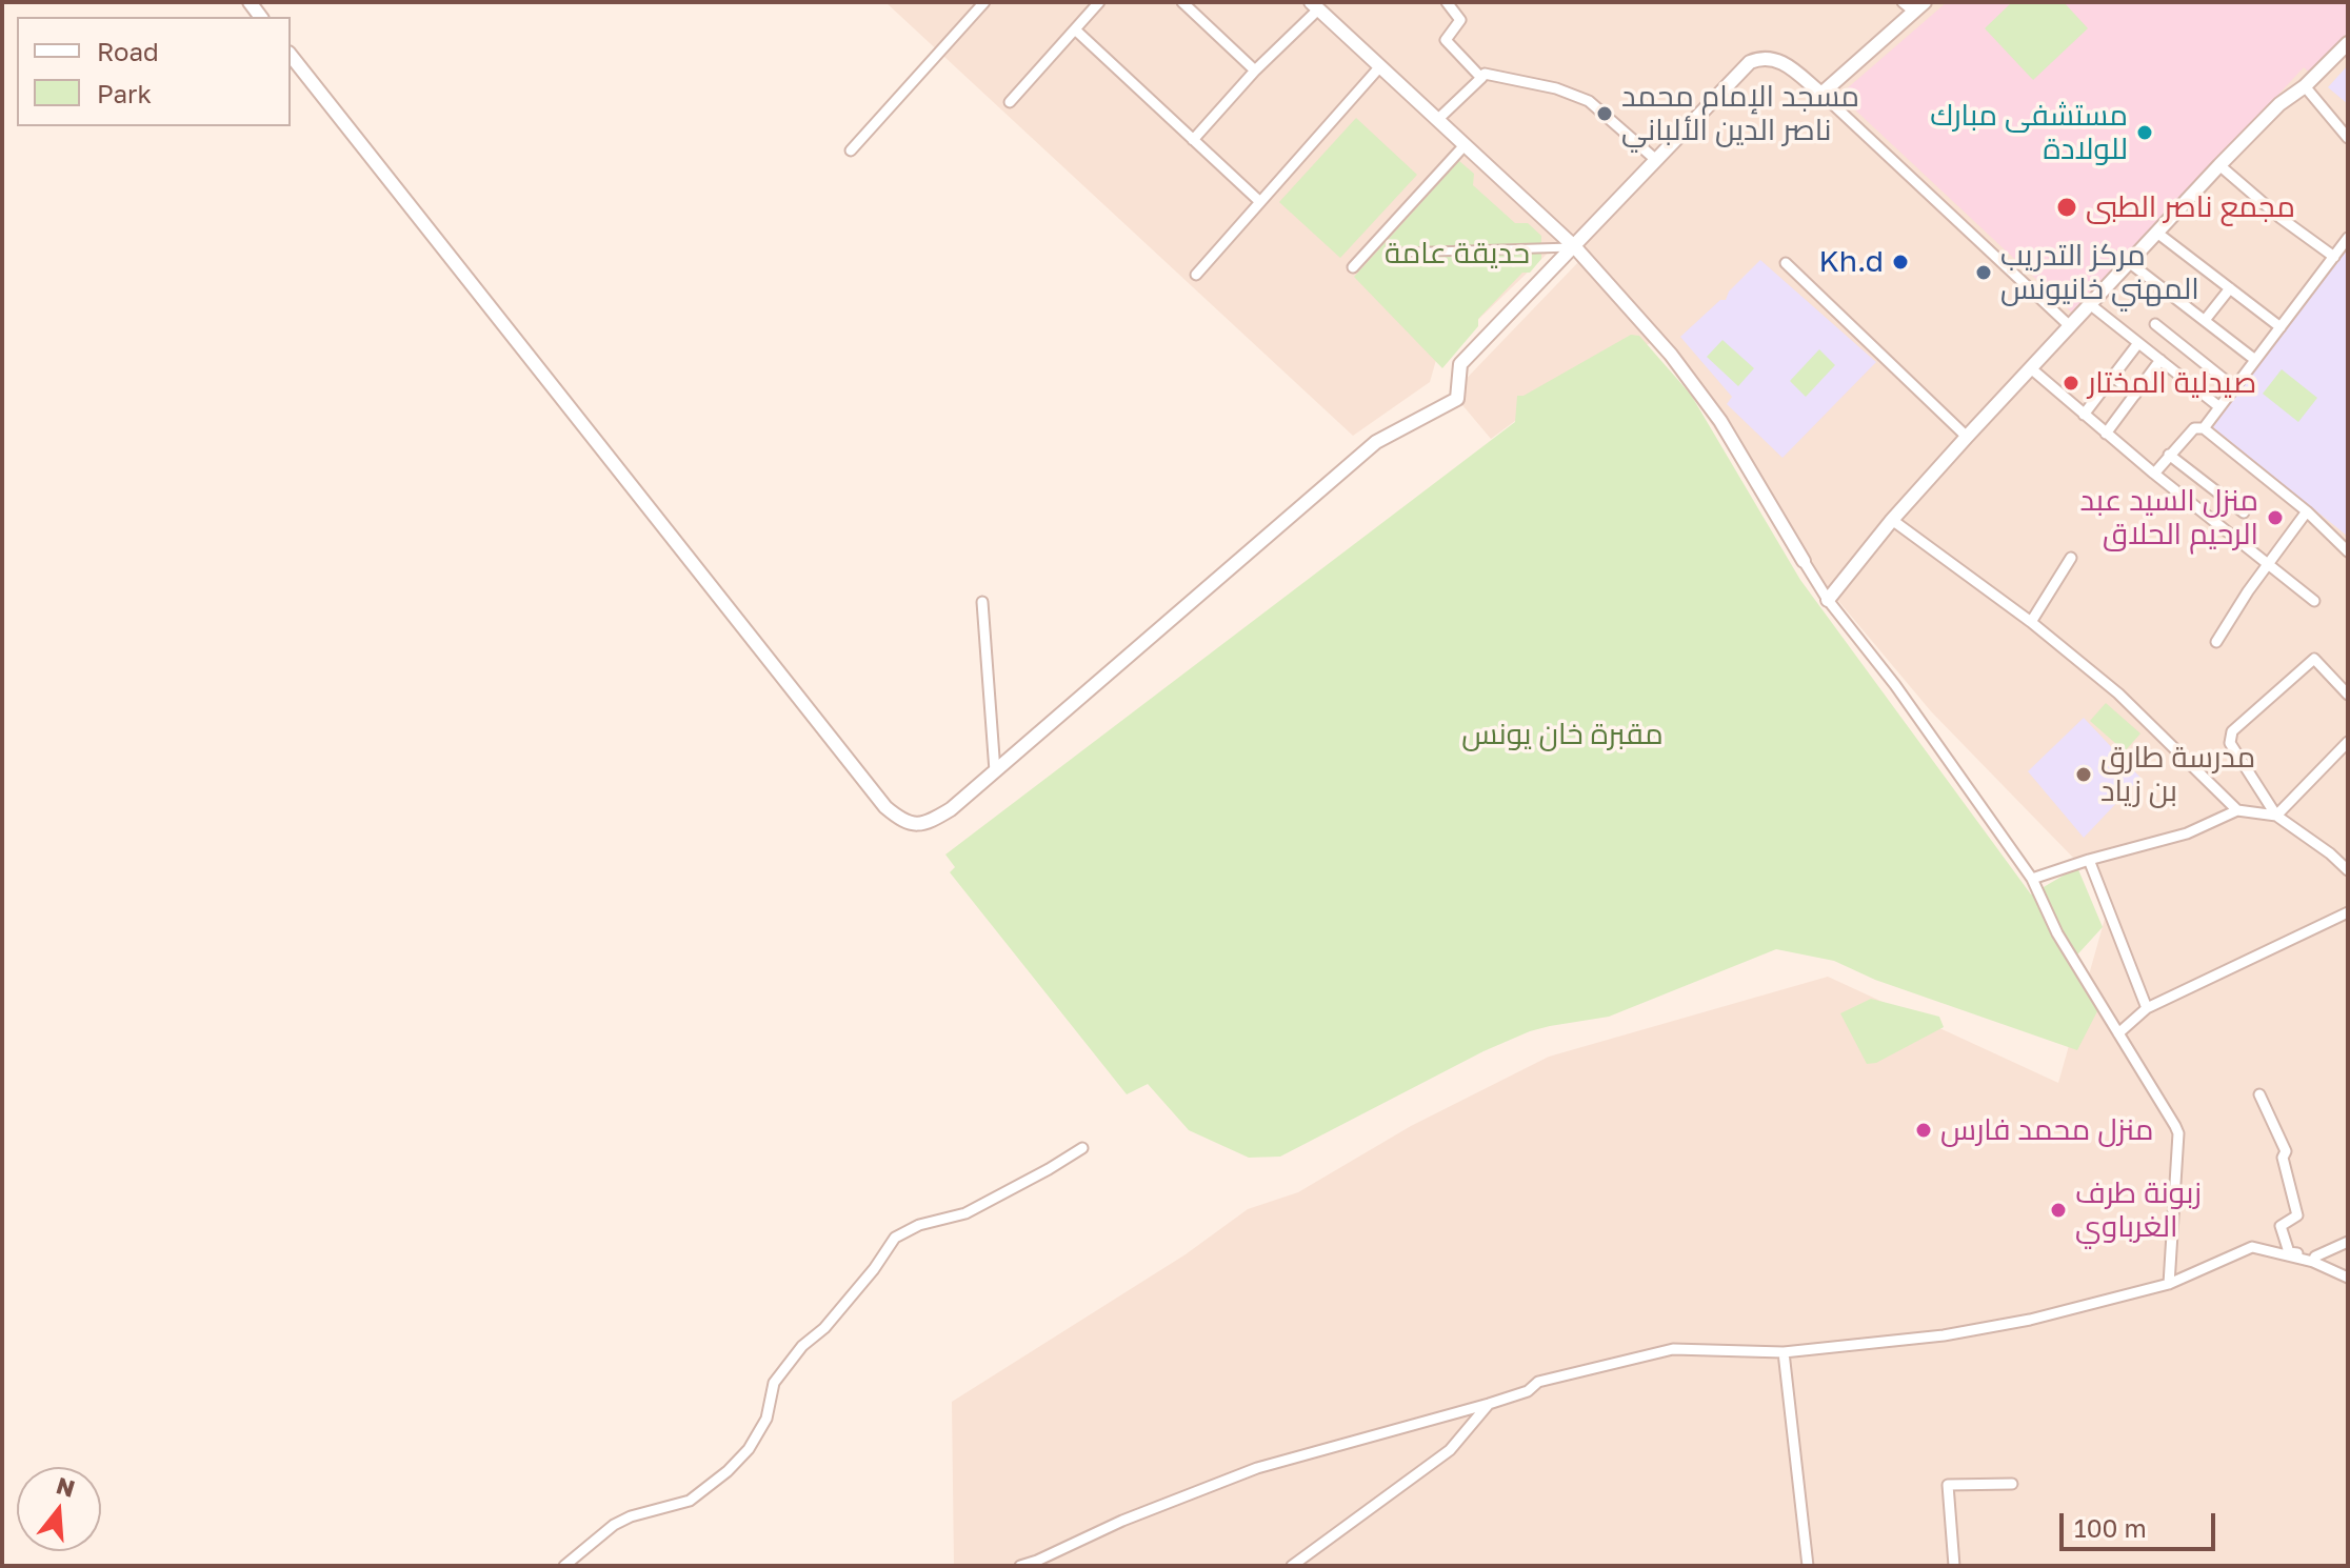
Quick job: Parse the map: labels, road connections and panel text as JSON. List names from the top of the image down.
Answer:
{
  "parks": ["حديقة عامة", "مقبرة خان يونس"],
  "places": [
    "مسجد الإمام محمد ناصر الدين الألباني",
    "مستشفى مبارك للولادة",
    "مجمع ناصر الطبى",
    "Kh.d",
    "مركز التدريب المهني خانيونس",
    "صيدلية المختار",
    "منزل السيد عبد الرحيم الحلاق",
    "مدرسة طارق بن زياد",
    "منزل محمد فارس",
    "زبونة طرف الغرباوي"
  ],
  "legend": ["Road", "Park"],
  "scale_bar": "100 m",
  "north": "top"
}
